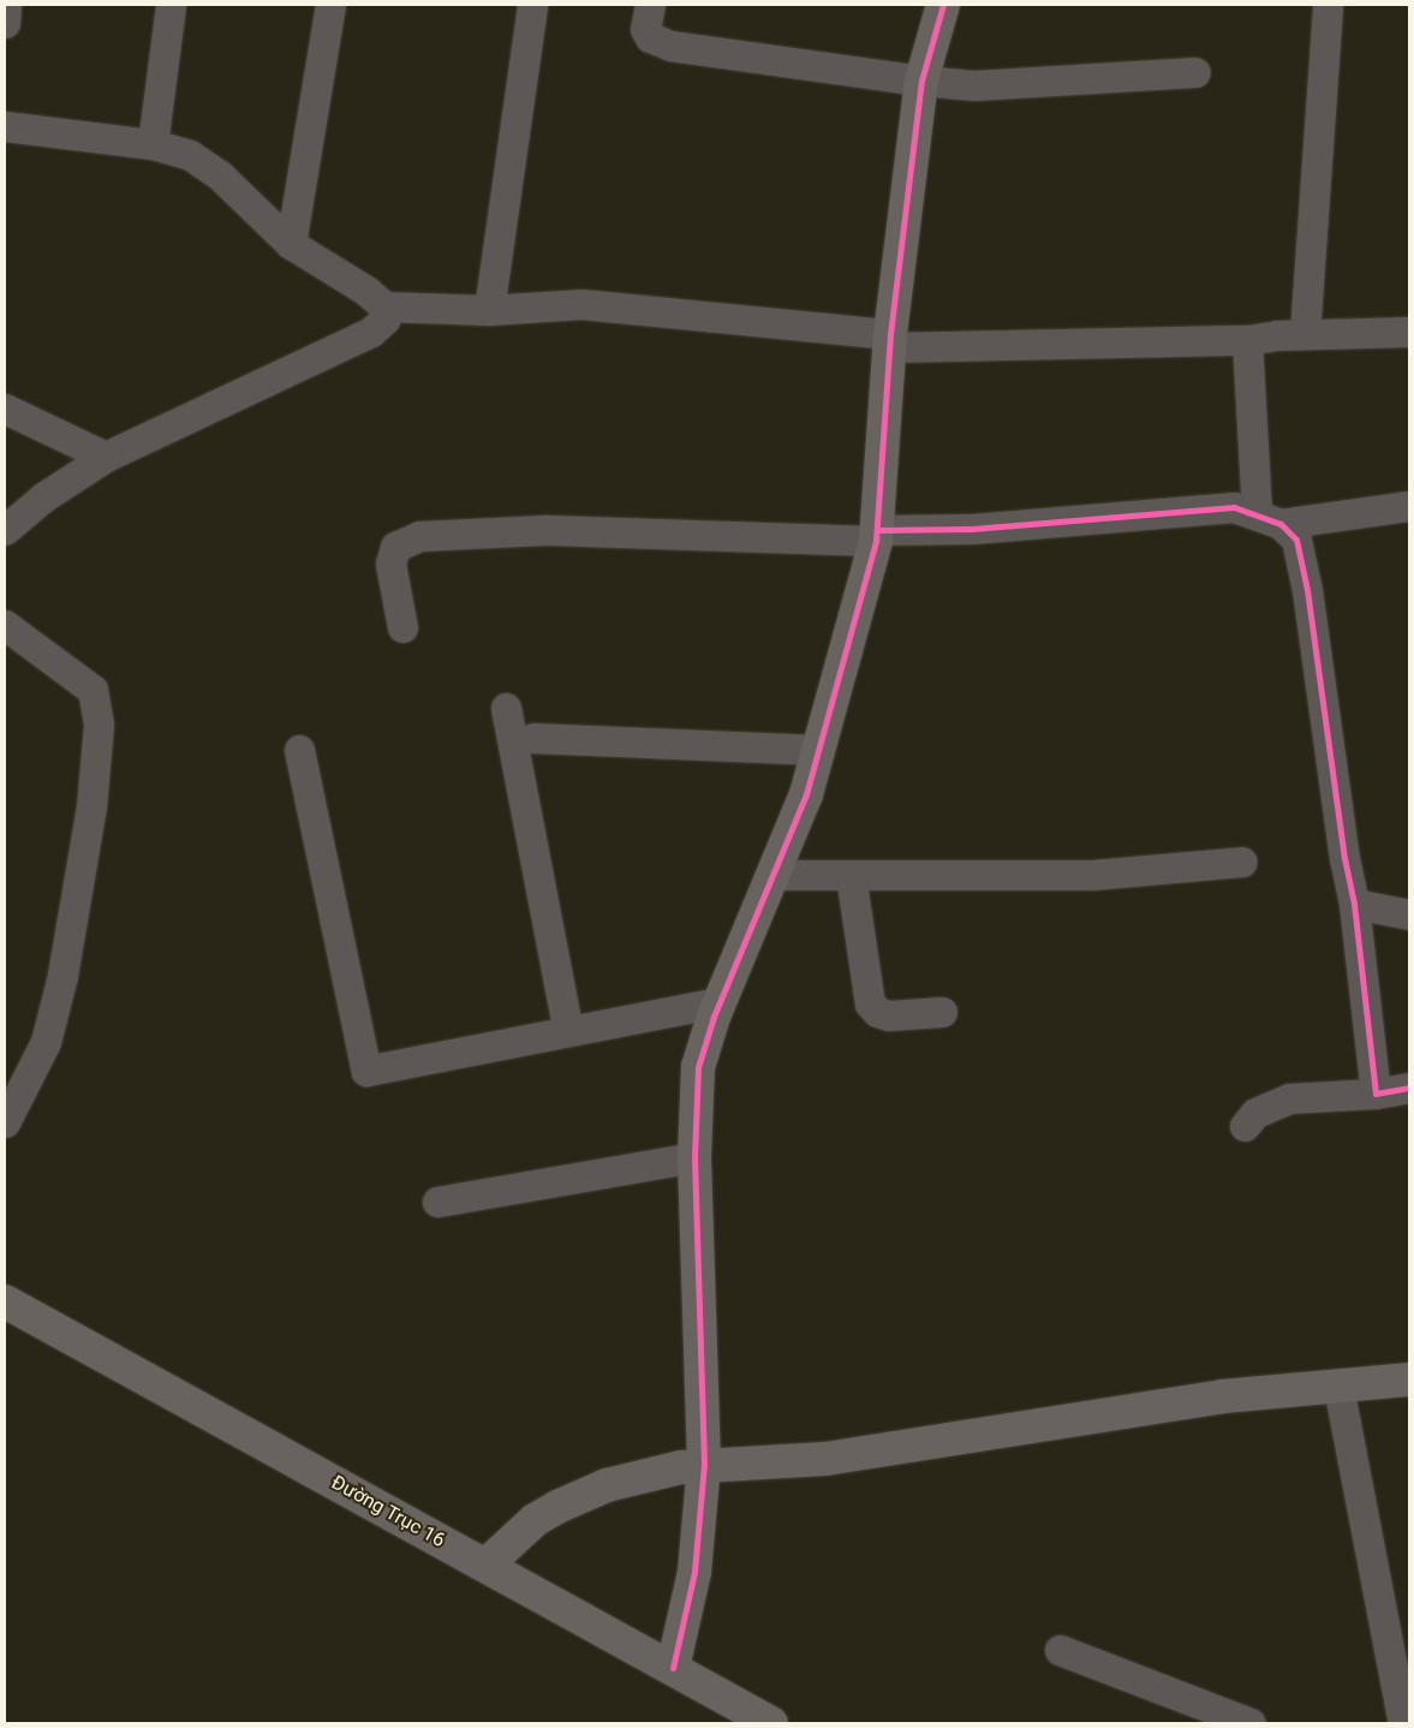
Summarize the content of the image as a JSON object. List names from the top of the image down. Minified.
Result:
{"streets":{"street":["Đường Trục 16"]}}
